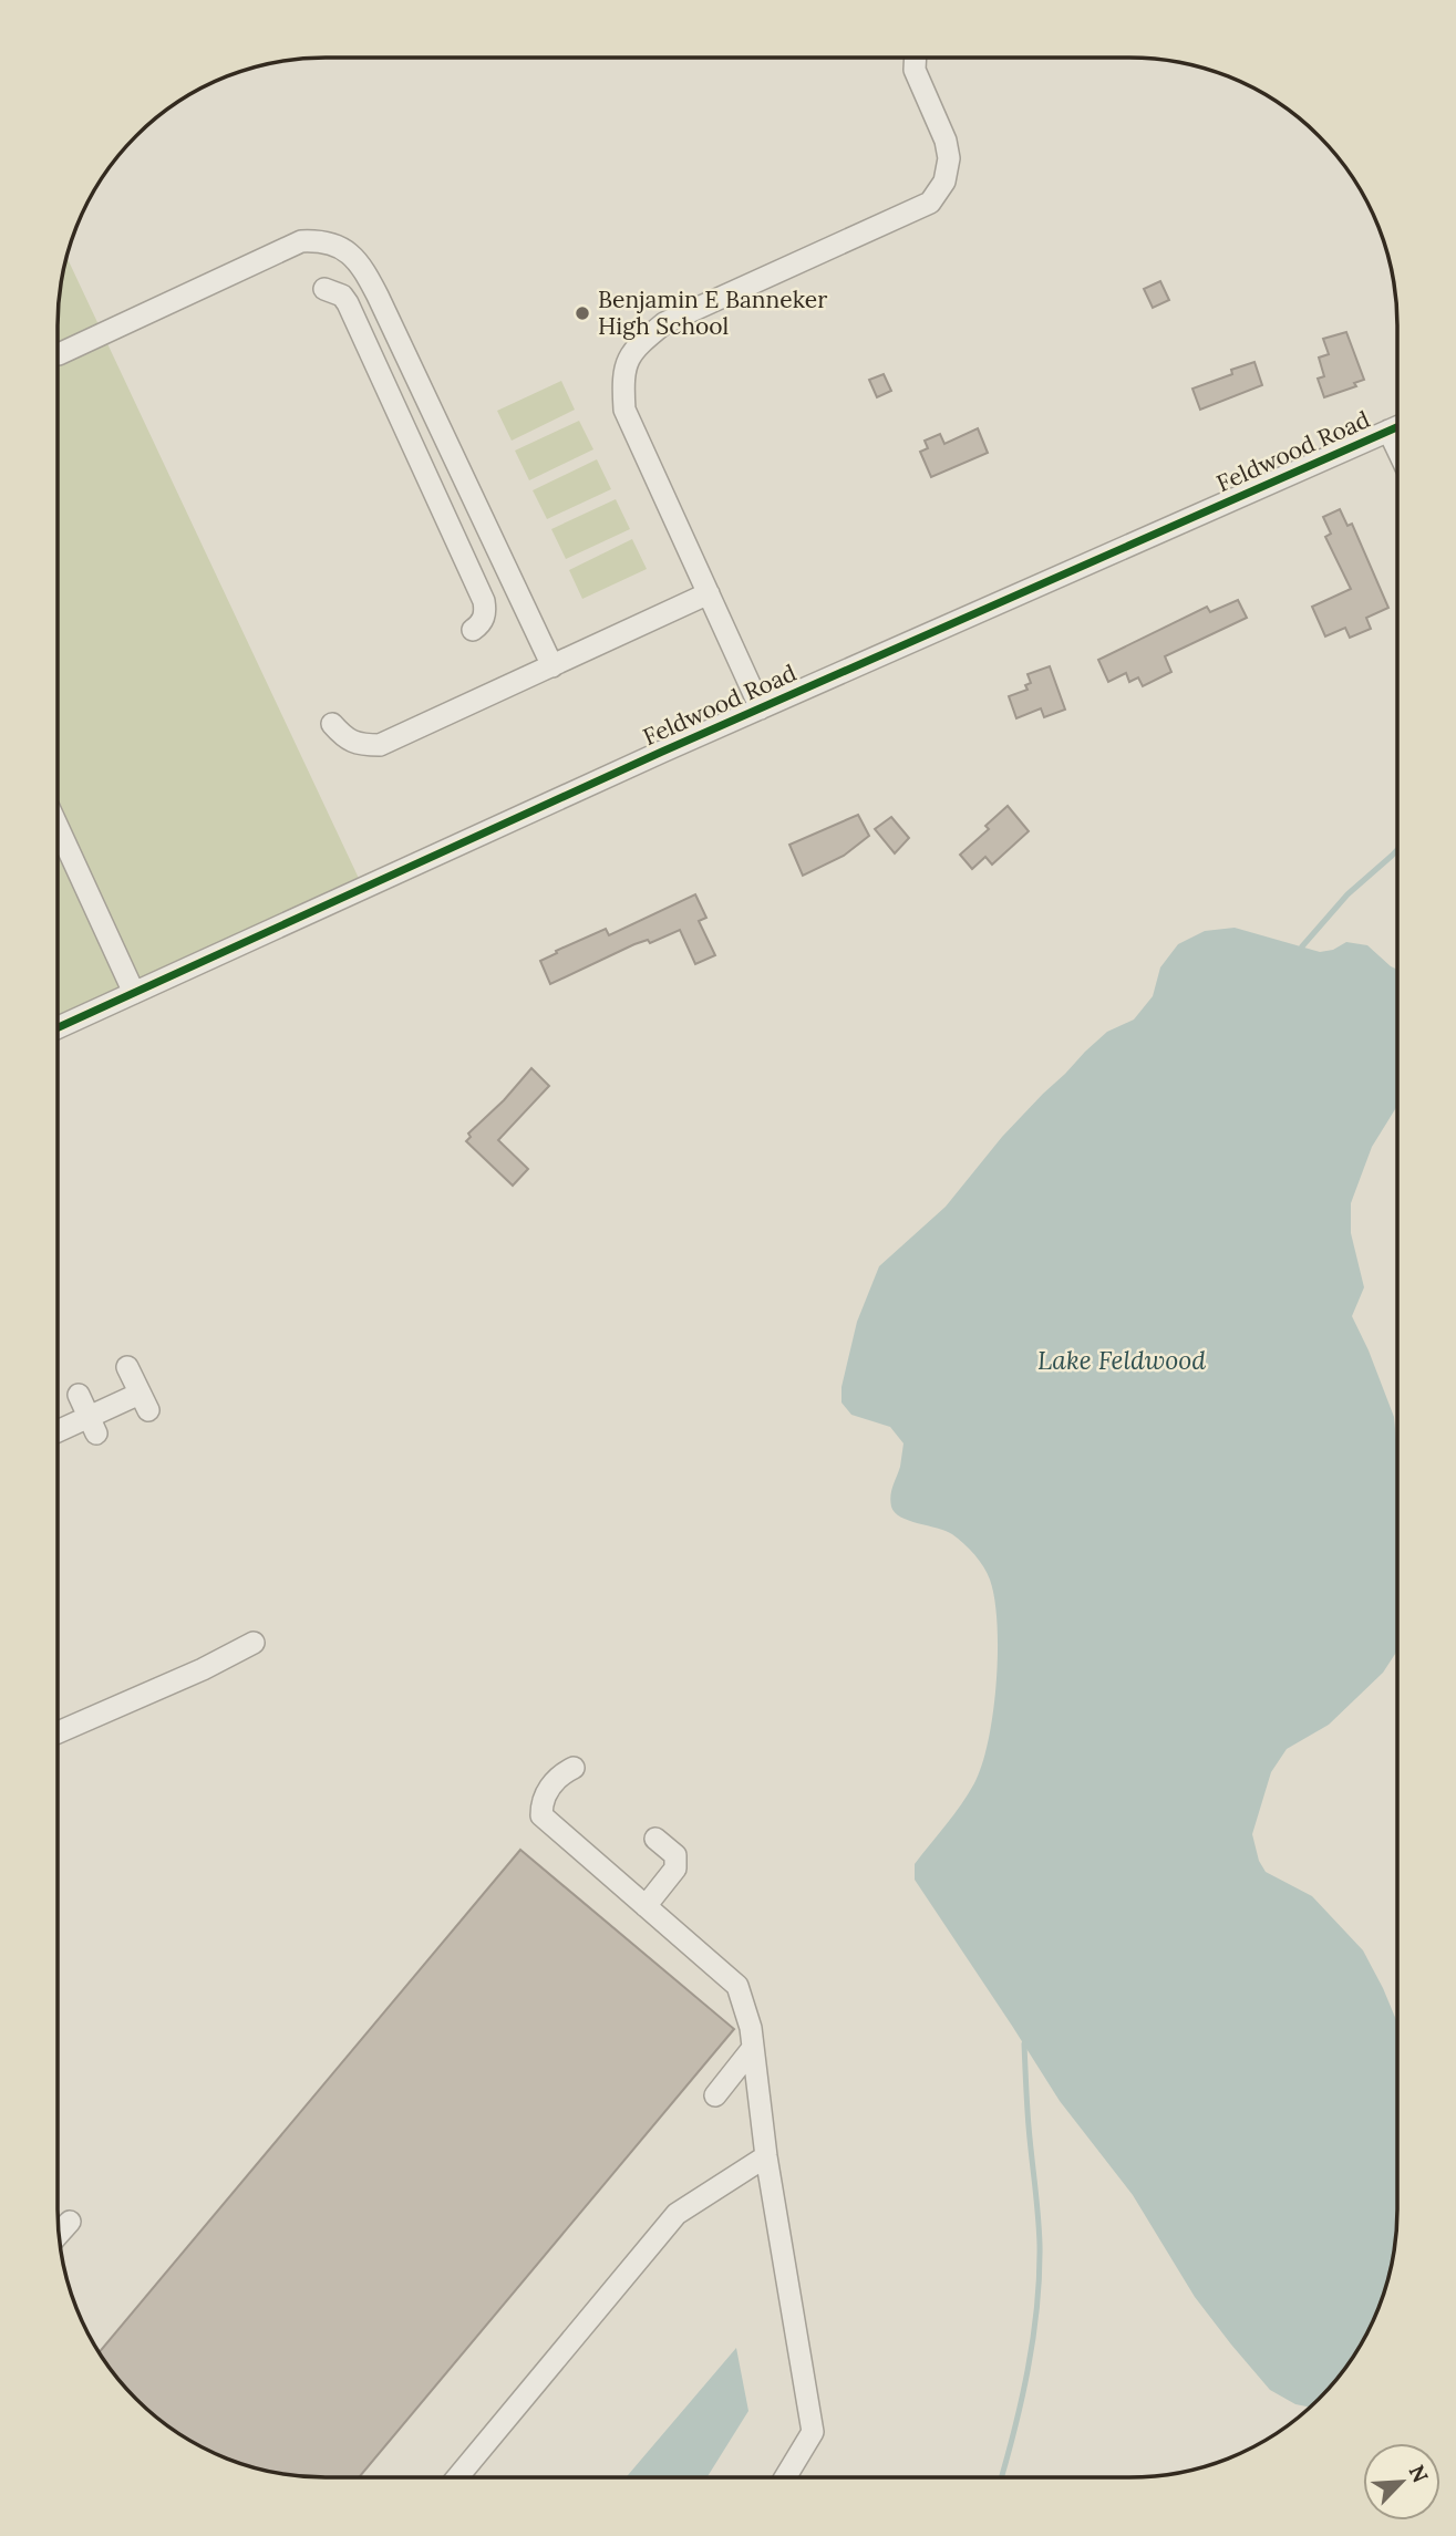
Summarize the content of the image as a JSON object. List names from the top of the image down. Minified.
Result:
{"streets":{"street":["Feldwood Road"]},"water":["Lake Feldwood"],"places":["Benjamin E Banneker High School"],"north":"top right"}
